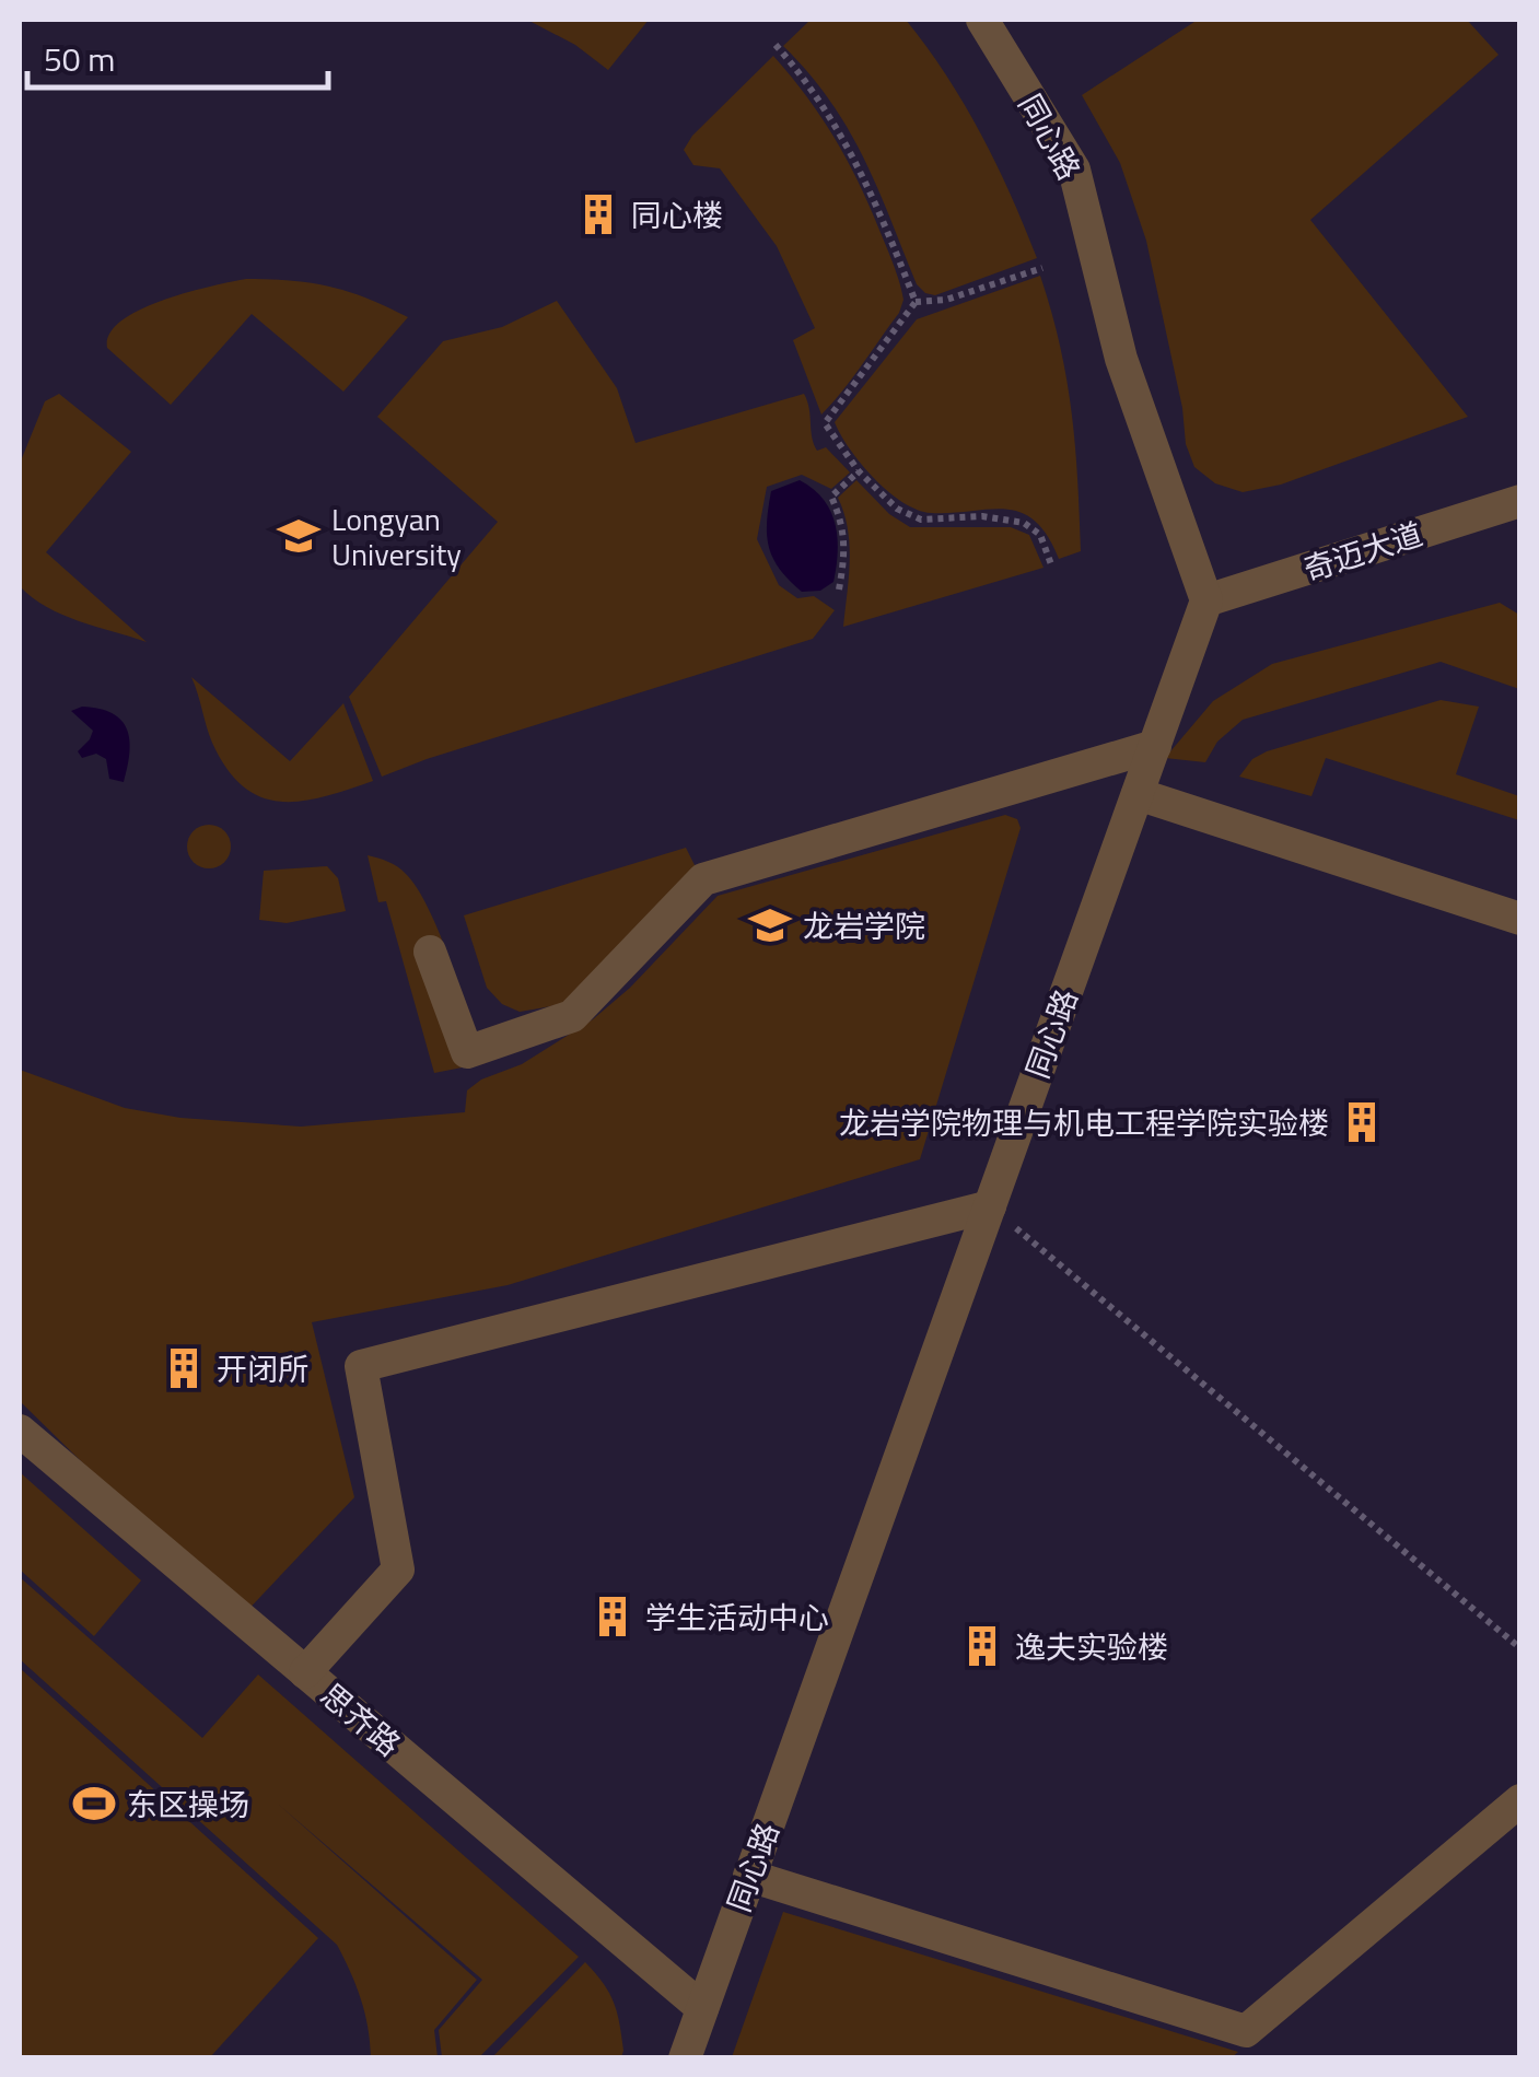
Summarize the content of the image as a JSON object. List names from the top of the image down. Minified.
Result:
{"streets":{"street":["同心路","奇迈大道","思齐路"]},"crossings":[["同心路","奇迈大道"],["同心路","思齐路"]],"places":{"building":["同心楼","龙岩学院物理与机电工程学院实验楼","开闭所","学生活动中心","逸夫实验楼"],"school or university":["Longyan University","龙岩学院"],"sports":["东区操场"]},"scale_bar":"50 m"}
